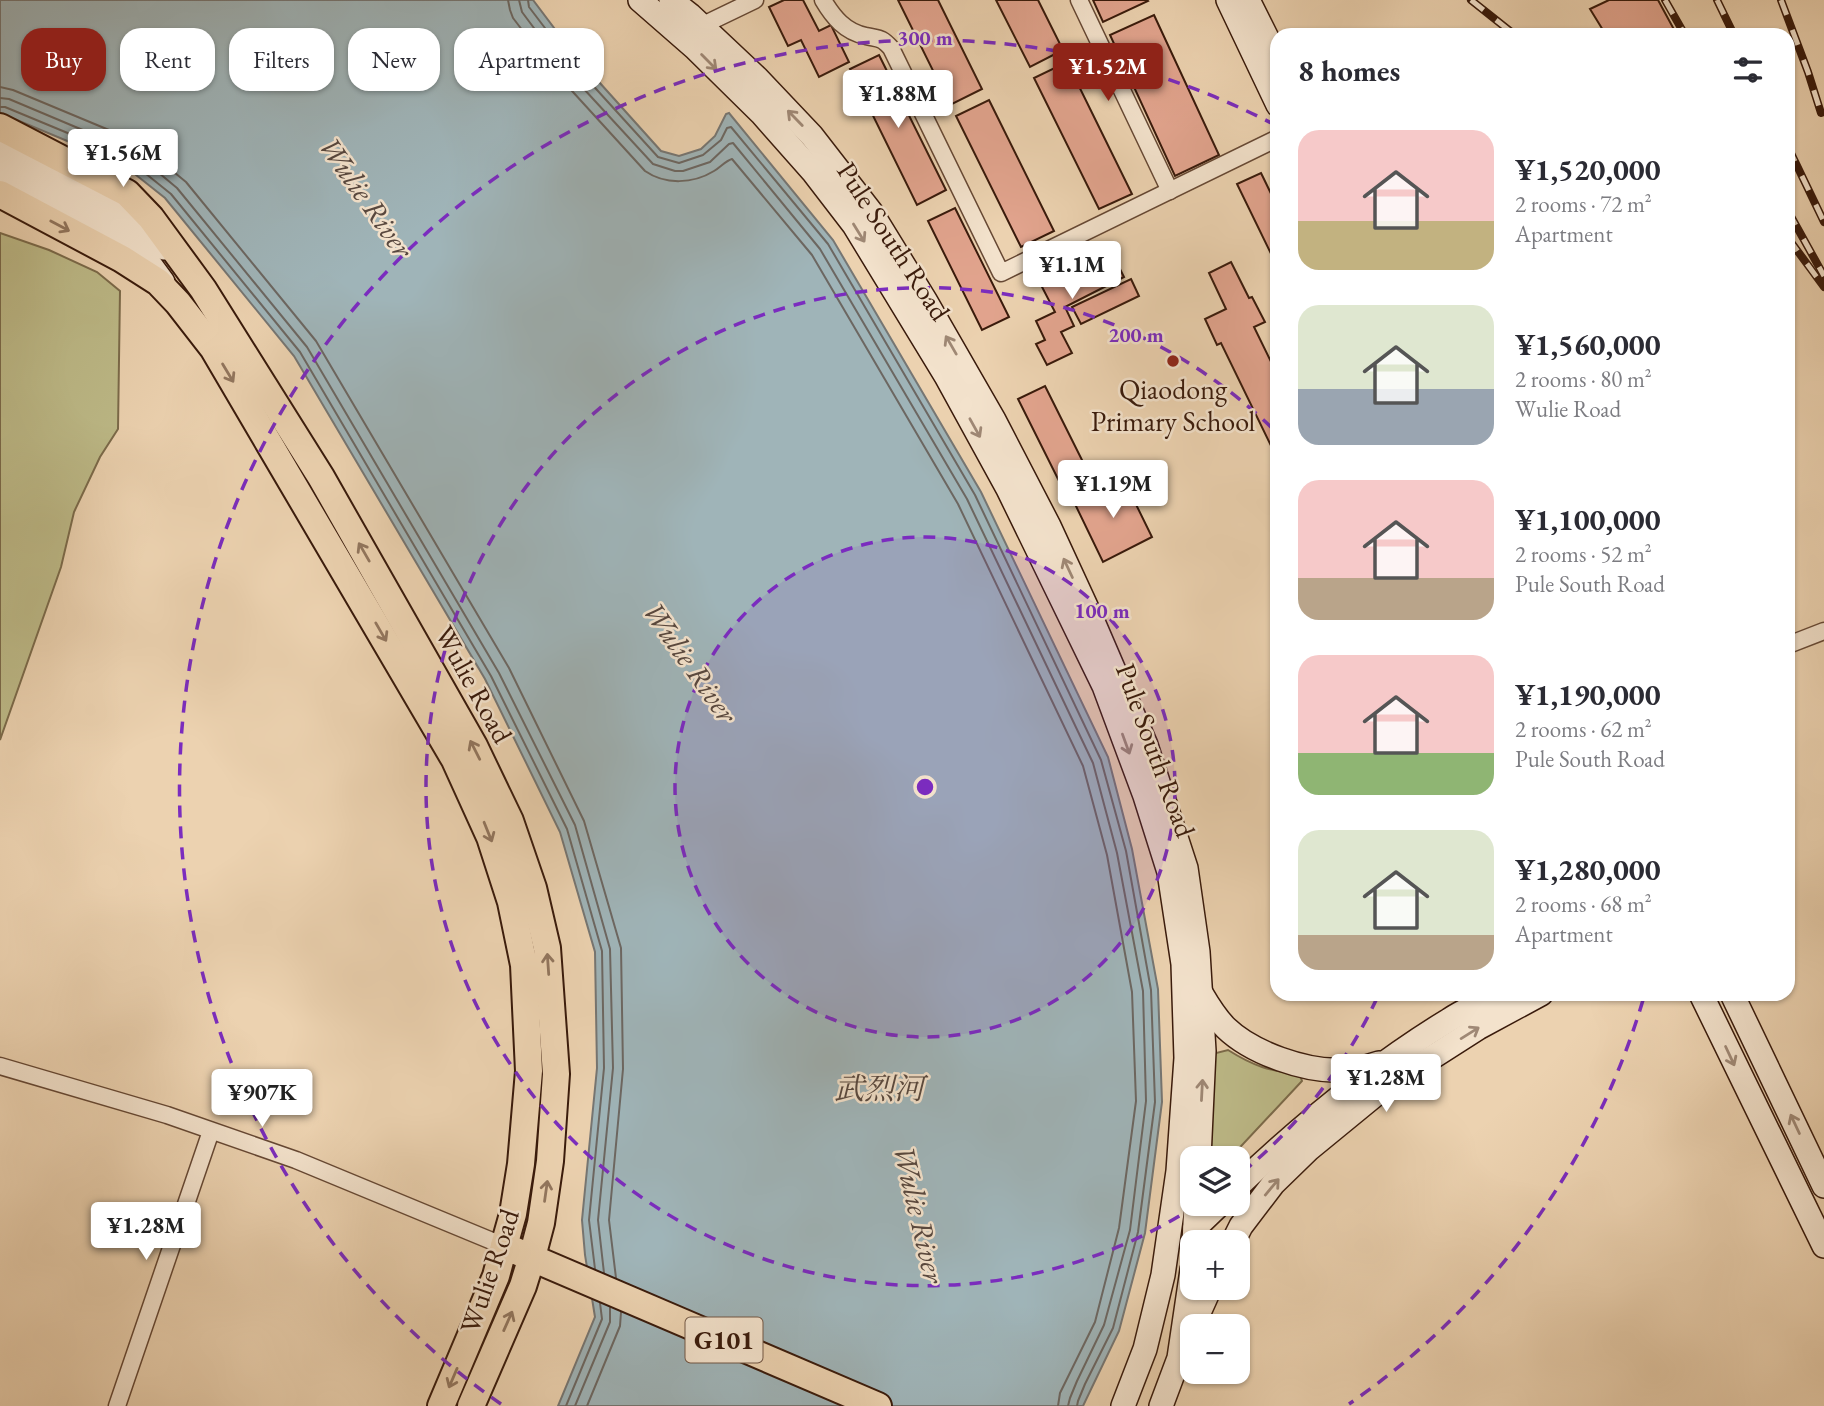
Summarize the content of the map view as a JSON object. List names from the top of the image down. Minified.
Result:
{"streets":{"main road":["Pule South Road","Wulie Road","G101"]},"crossings":[["Wulie Road","G101"]],"water":["Wulie River","武烈河"],"places":["Qiaodong Primary School"],"page":{"chip":["Buy","Rent","Filters","New","Apartment"],"heading":"8 homes","price":["¥1.52M","¥1.88M","¥1.56M","¥1.1M","¥1.19M","¥1.28M","¥907K","¥1.28M"],"list":[{"name":"¥1,520,000","note":"2 rooms · 72 m² · Apartment"},{"name":"¥1,560,000","note":"2 rooms · 80 m² · Wulie Road"},{"name":"¥1,100,000","note":"2 rooms · 52 m² · Pule South Road"},{"name":"¥1,190,000","note":"2 rooms · 62 m² · Pule South Road"},{"name":"¥1,280,000","note":"2 rooms · 68 m² · Apartment"}],"map_buttons":["+","−"]},"rings":["300 m","200 m","100 m"]}
